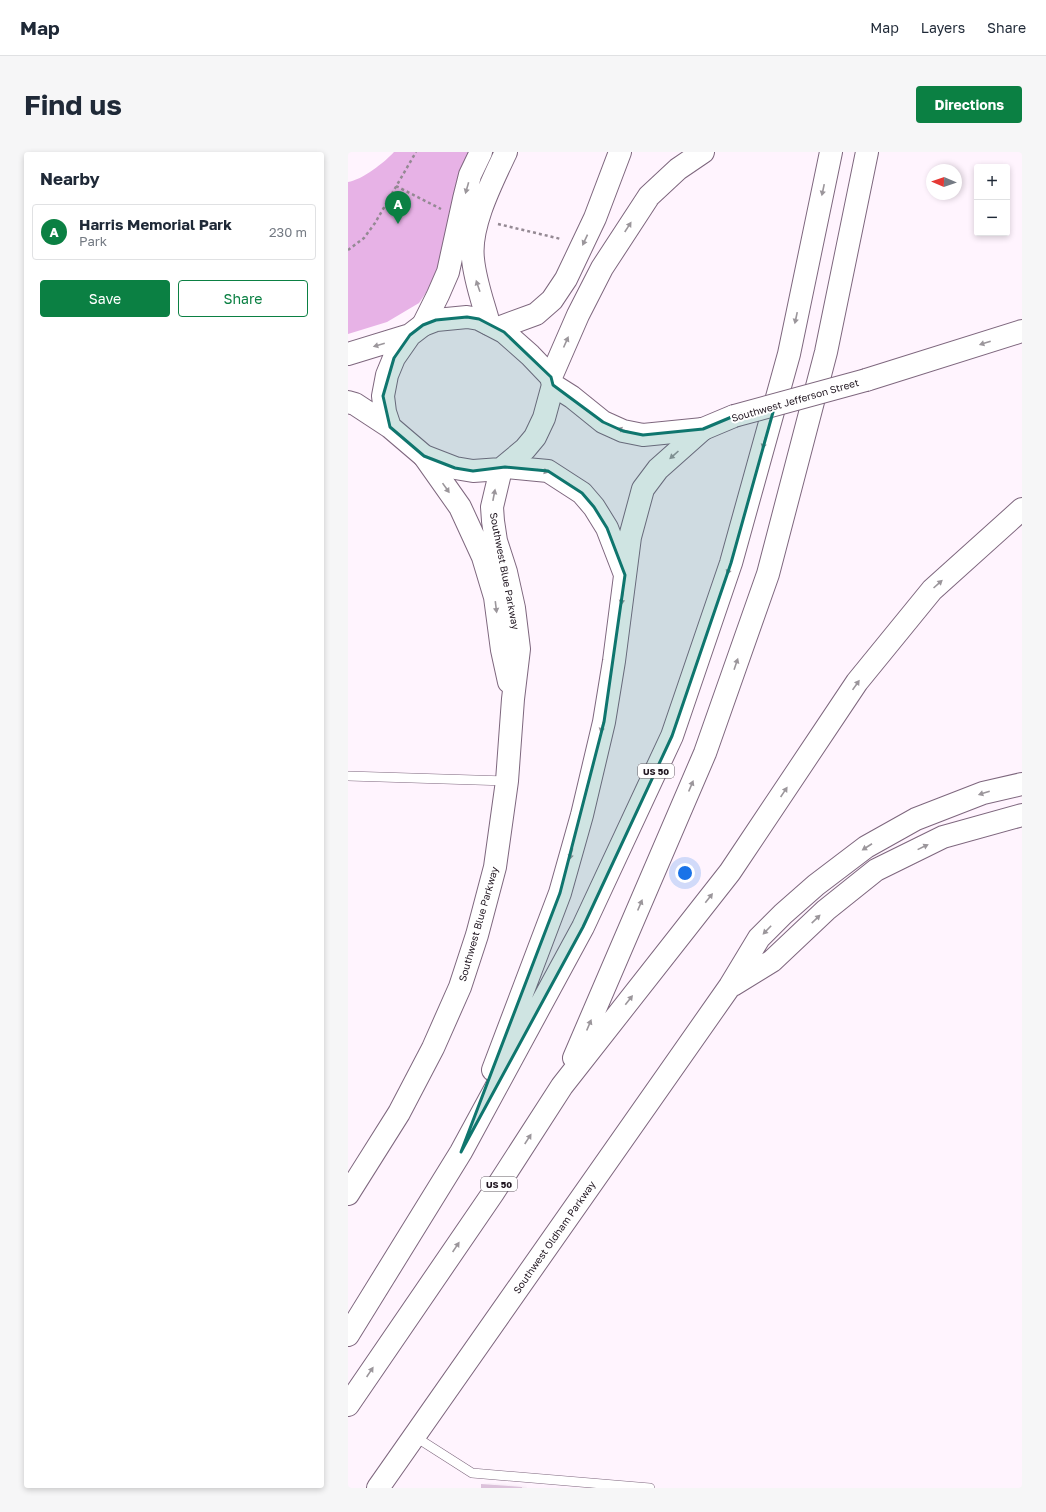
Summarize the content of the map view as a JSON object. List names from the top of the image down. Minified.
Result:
{"streets":{"main road":["Southwest Jefferson Street","Southwest Blue Parkway","US 50","Southwest Oldham Parkway"]},"one_way":["Southwest Jefferson Street"],"north":"left","page":{"header":"Map","nav":["Map","Layers","Share"],"buttons":["Directions",["Save","Share"]],"title":"Find us","heading":"Nearby","map_buttons":["+","−"],"pins":"A","list":[{"mark":"A","name":"Harris Memorial Park","note":"Park","value":"230 m"}]}}
